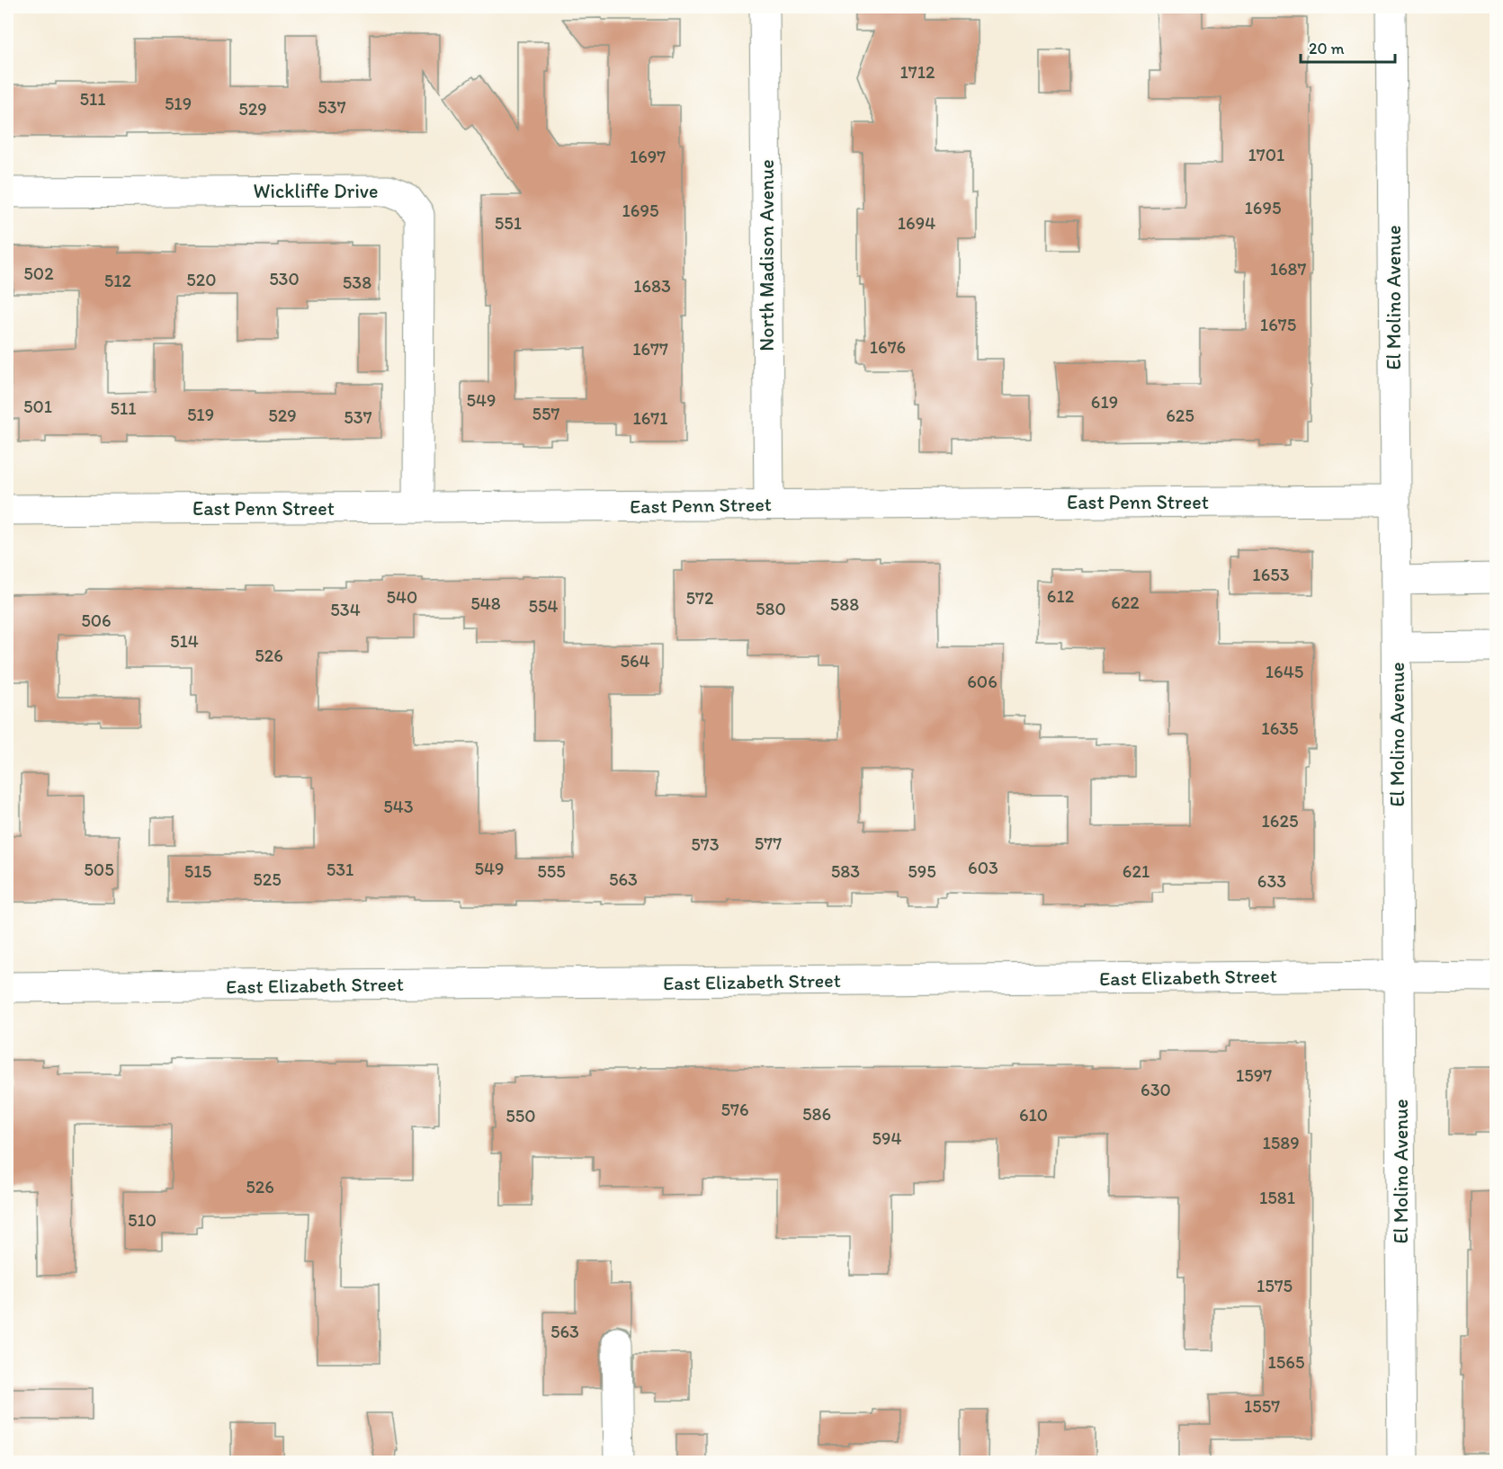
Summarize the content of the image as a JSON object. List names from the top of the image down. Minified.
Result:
{"streets":{"street":["Wickliffe Drive","North Madison Avenue","El Molino Avenue","East Penn Street","East Elizabeth Street"]},"crossings":[["Wickliffe Drive","East Penn Street"],["North Madison Avenue","East Penn Street"],["El Molino Avenue","East Penn Street"],["El Molino Avenue","East Elizabeth Street"]],"house_numbers":["1712","511","519","537","529","1701","1697","1695","1695","551","1694","1687","502","530","520","512","538","1683","1675","1676","1677","549","619","501","511","557","519","529","625","537","1671","1653","612","540","572","622","548","588","554","580","534","506","514","526","564","1645","606","1635","543","1625","577","573","603","549","505","531","515","555","583","595","621","525","563","633","1597","630","576","586","610","550","594","1589","526","1581","510","1575","563","1565","1557"],"scale_bar":"20 m"}
